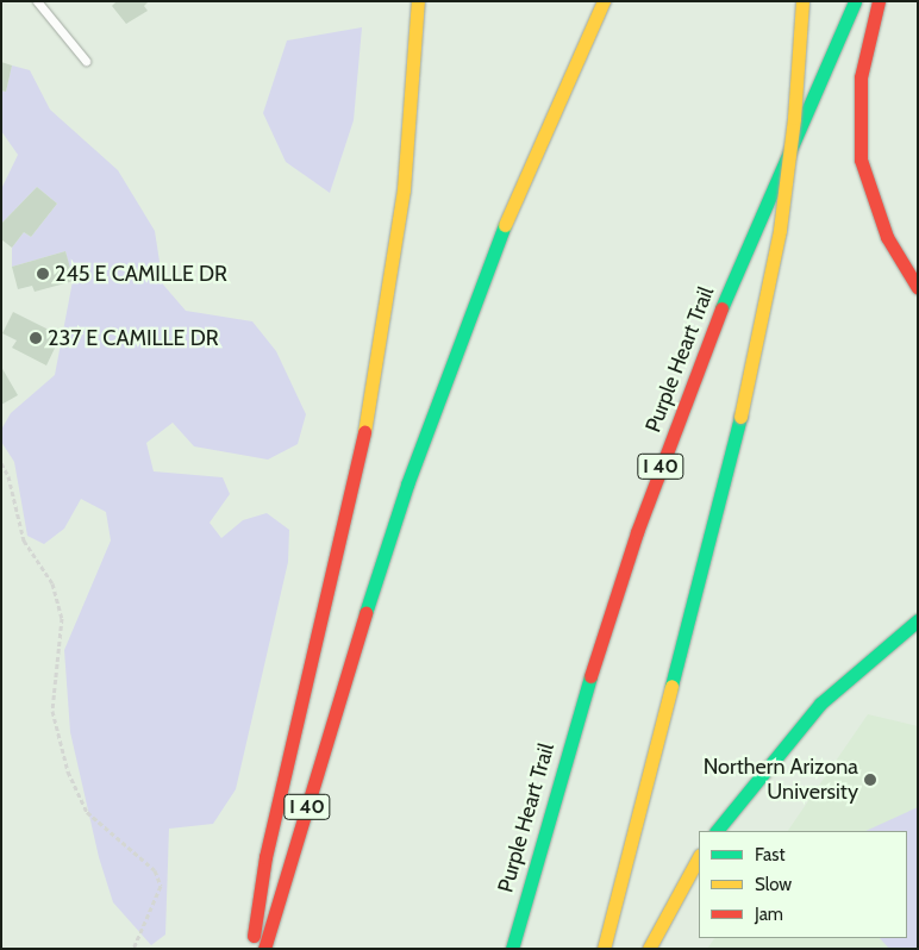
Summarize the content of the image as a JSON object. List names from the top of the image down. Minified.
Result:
{"streets":{"highway":["Purple Heart Trail","I 40"]},"places":["245 E CAMILLE DR","237 E CAMILLE DR","Northern Arizona University"],"legend":["Fast","Slow","Jam"]}
